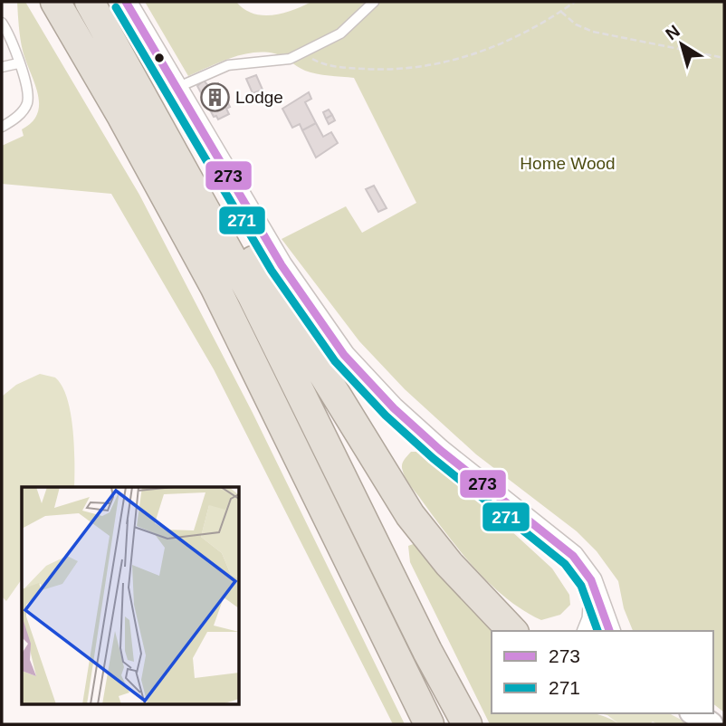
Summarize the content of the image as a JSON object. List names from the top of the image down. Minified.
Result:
{"parks":["Home Wood"],"places":{"building":["Lodge"]},"lines":["transit line 273","transit line 271"],"legend":["273","271"],"north":"top left"}
